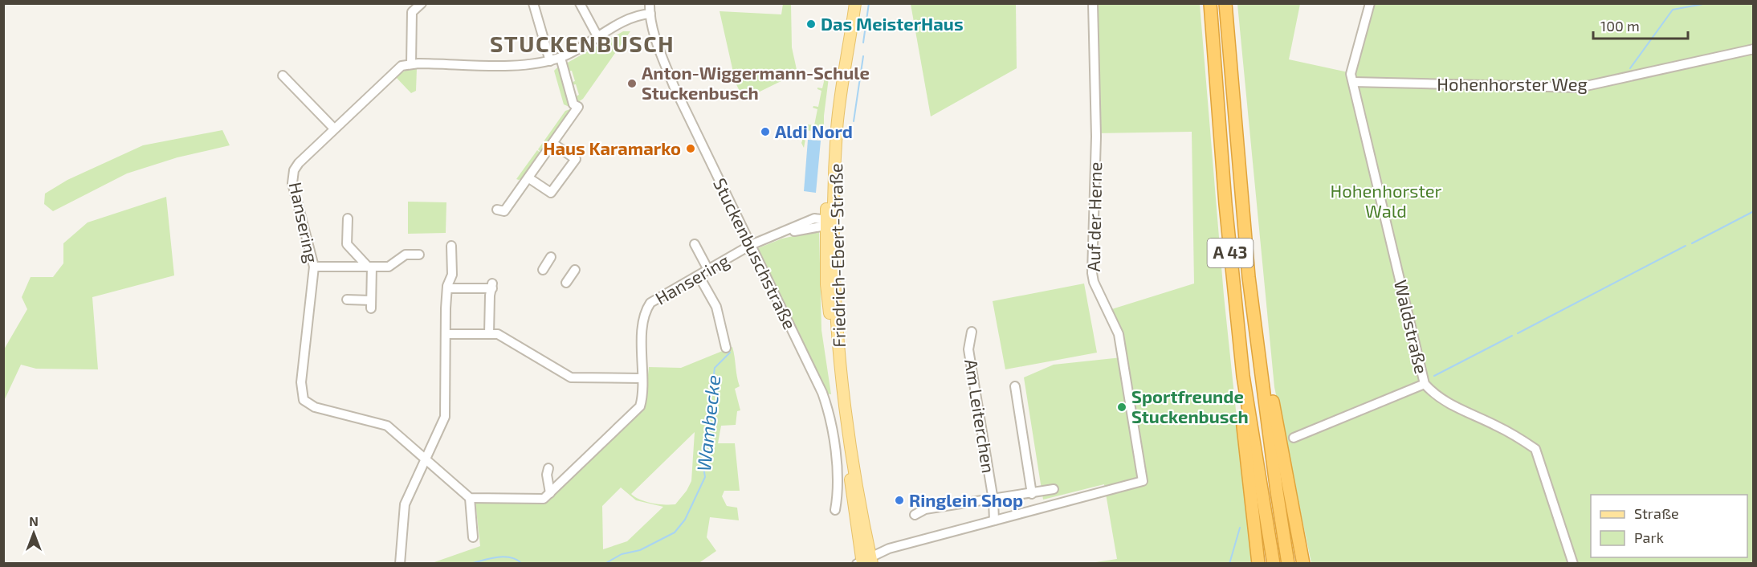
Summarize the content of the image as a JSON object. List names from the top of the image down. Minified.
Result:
{"streets":{"highway":["A 43"],"main road":["Friedrich-Ebert-Straße"],"street":["Hohenhorster Weg","Auf der Herne","Hansering","Stuckenbuschstraße","Waldstraße","Am Leiterchen"]},"crossings":[["Hohenhorster Weg","Waldstraße"],["Auf der Herne","Am Leiterchen"],["Hansering","Stuckenbuschstraße"],["Hansering","Friedrich-Ebert-Straße"]],"districts":["STUCKENBUSCH"],"water":["Wambecke"],"parks":["Hohenhorster Wald"],"places":["Das MeisterHaus","Anton-Wiggermann-Schule Stuckenbusch","Aldi Nord","Haus Karamarko","Sportfreunde Stuckenbusch","Ringlein Shop"],"legend":["Straße","Park"],"scale_bar":"100 m","north":"top"}
